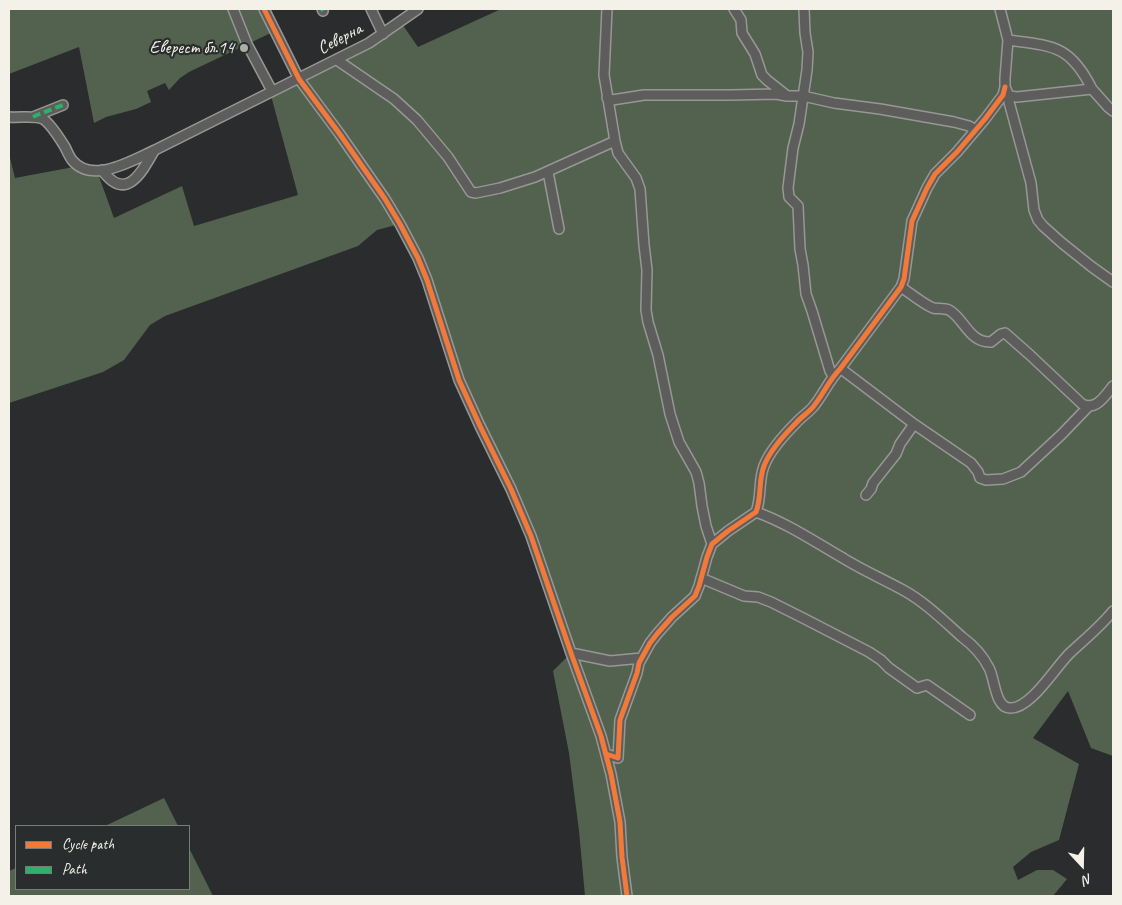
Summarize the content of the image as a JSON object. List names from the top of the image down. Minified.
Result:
{"streets":{"street":["Северна"]},"places":["Еверест бл.14"],"legend":["Cycle path","Path"],"north":"bottom"}
